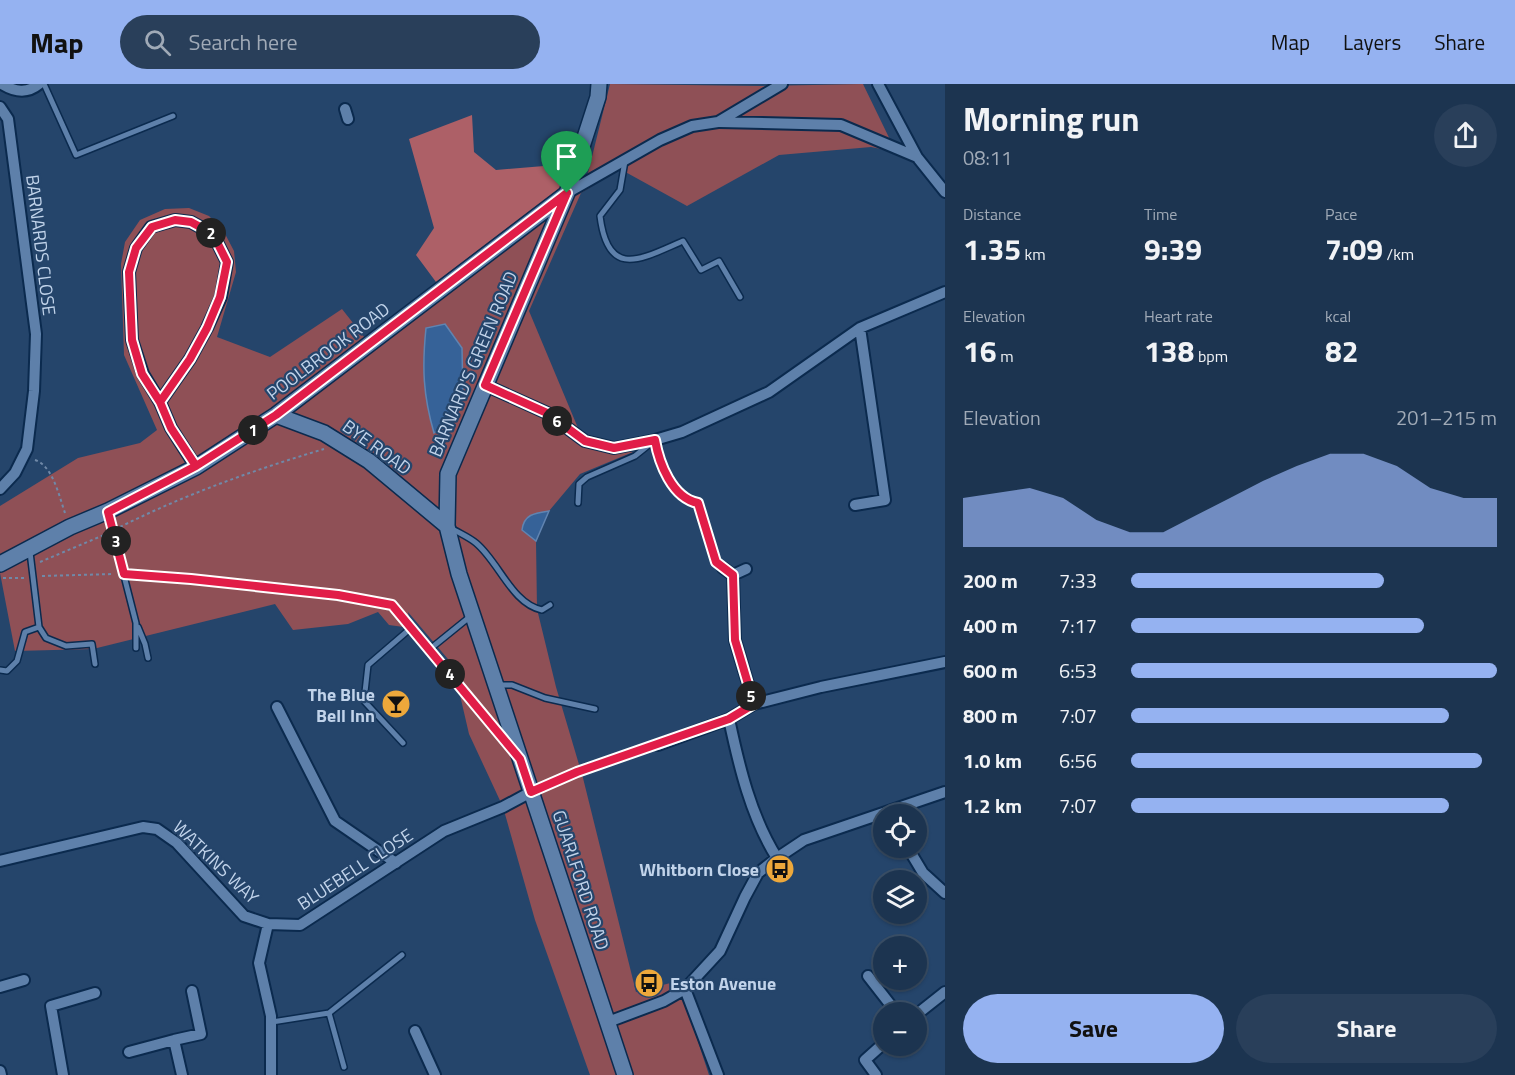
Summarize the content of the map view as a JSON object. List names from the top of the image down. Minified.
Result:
{"streets":{"main road":["POOLBROOK ROAD","BARNARD'S GREEN ROAD","BYE ROAD","GUARLFORD ROAD"],"street":["BARNARDS CLOSE","WATKINS WAY","BLUEBELL CLOSE"]},"crossings":[["POOLBROOK ROAD","BARNARD'S GREEN ROAD"],["POOLBROOK ROAD","BYE ROAD"],["BARNARD'S GREEN ROAD","BYE ROAD"],["BARNARD'S GREEN ROAD","GUARLFORD ROAD"],["BYE ROAD","GUARLFORD ROAD"],["WATKINS WAY","BLUEBELL CLOSE"],["BLUEBELL CLOSE","GUARLFORD ROAD"]],"places":{"bar":["The Blue Bell Inn"],"bus stop":["Whitborn Close","Eston Avenue"]},"page":{"header":"Map","search":"Search here","nav":["Map","Layers","Share"],"heading":["Morning run","08:11"],"stats":[["Distance","1.35 km"],["Time","9:39"],["Pace","7:09 /km"],["Elevation","16 m"],["Heart rate","138 bpm"],["kcal","82"]],"pins":["2","6","1","3","4","5"],"chart":["Elevation","201–215 m"],"list":[{"name":"200 m","note":"7:33"},{"name":"400 m","note":"7:17"},{"name":"600 m","note":"6:53"},{"name":"800 m","note":"7:07"},{"name":"1.0 km","note":"6:56"},{"name":"1.2 km","note":"7:07"}],"map_buttons":["+","−"],"buttons":["Save","Share"]}}
